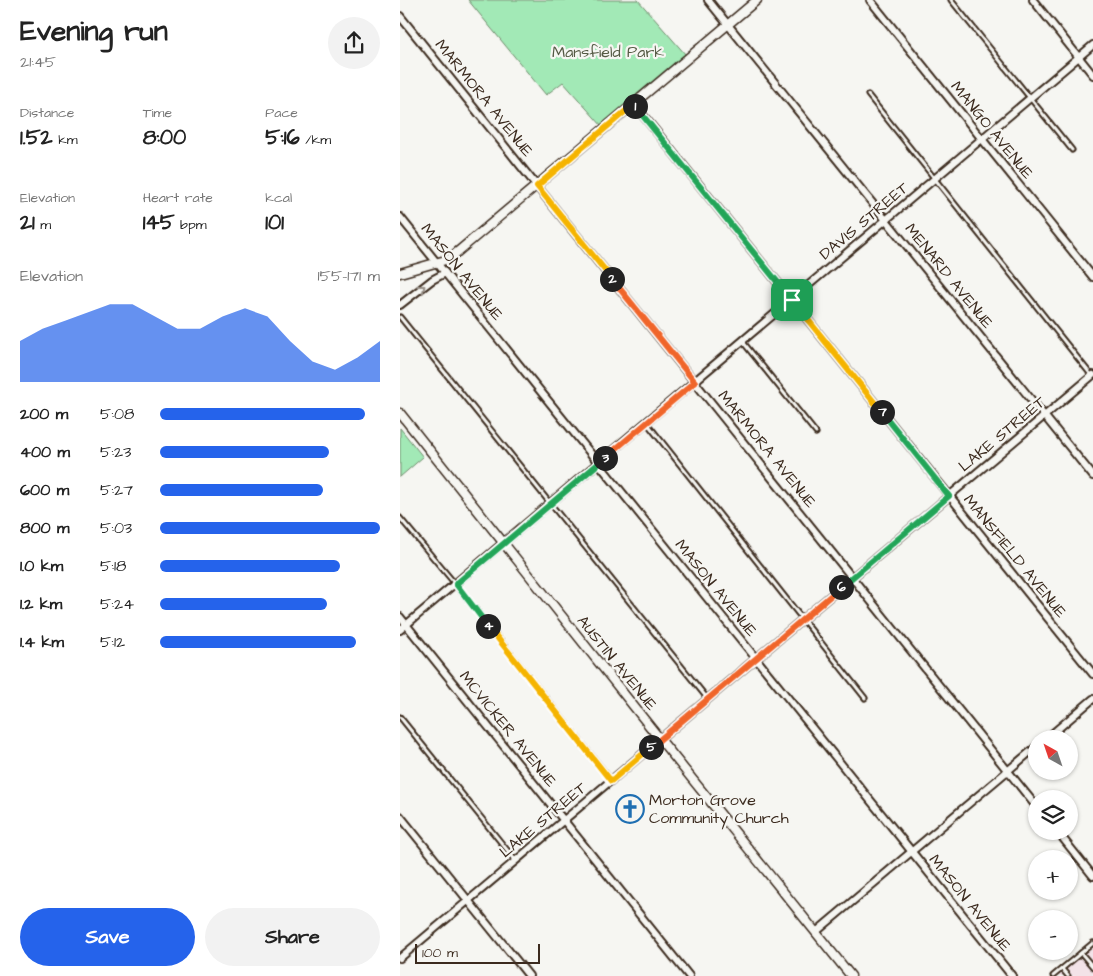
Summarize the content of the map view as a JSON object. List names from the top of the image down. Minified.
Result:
{"streets":{"street":["MARMORA AVENUE","MANGO AVENUE","DAVIS STREET","MASON AVENUE","MENARD AVENUE","LAKE STREET","MANSFIELD AVENUE","AUSTIN AVENUE","MCVICKER AVENUE"]},"crossings":[["MARMORA AVENUE","DAVIS STREET"],["MARMORA AVENUE","LAKE STREET"],["MANGO AVENUE","DAVIS STREET"],["DAVIS STREET","MASON AVENUE"],["DAVIS STREET","MENARD AVENUE"],["DAVIS STREET","MANSFIELD AVENUE"],["DAVIS STREET","AUSTIN AVENUE"],["DAVIS STREET","MCVICKER AVENUE"],["MASON AVENUE","LAKE STREET"],["MENARD AVENUE","LAKE STREET"],["LAKE STREET","MANSFIELD AVENUE"],["LAKE STREET","AUSTIN AVENUE"],["LAKE STREET","MCVICKER AVENUE"]],"parks":["Mansfield Park"],"places":{"church":["Morton Grove Community Church"]},"scale_bar":"100 m","north":"top left","page":{"heading":["Evening run","21:45"],"stats":[["Distance","1.52 km"],["Time","8:00"],["Pace","5:16 /km"],["Elevation","21 m"],["Heart rate","145 bpm"],["kcal","101"]],"pins":["1","2","7","3","6","4","5"],"chart":["Elevation","155–171 m"],"list":[{"name":"200 m","note":"5:08"},{"name":"400 m","note":"5:23"},{"name":"600 m","note":"5:27"},{"name":"800 m","note":"5:03"},{"name":"1.0 km","note":"5:18"},{"name":"1.2 km","note":"5:24"},{"name":"1.4 km","note":"5:12"}],"map_buttons":["+","−"],"buttons":["Save","Share"],"scale":"100 m"}}
